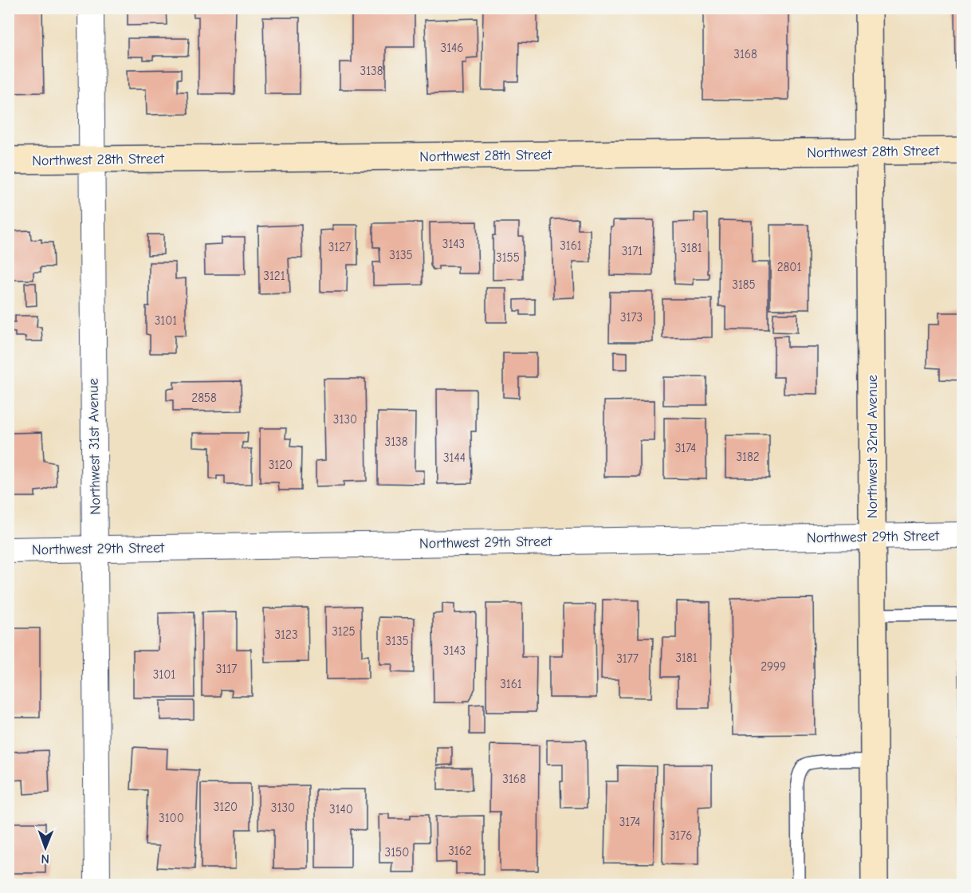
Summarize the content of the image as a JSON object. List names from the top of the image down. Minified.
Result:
{"streets":{"street":["Northwest 28th Street","Northwest 31st Avenue","Northwest 32nd Avenue","Northwest 29th Street"]},"crossings":[["Northwest 28th Street","Northwest 31st Avenue"],["Northwest 28th Street","Northwest 32nd Avenue"],["Northwest 31st Avenue","Northwest 29th Street"],["Northwest 32nd Avenue","Northwest 29th Street"]],"house_numbers":["3146","3168","3138","3143","3161","3127","3181","3171","3135","3155","2801","3121","3185","3173","3101","2858","3130","3138","3174","3182","3144","3120","3125","3123","3135","3143","3181","3177","2999","3117","3101","3161","3168","3120","3130","3140","3100","3174","3176","3162","3150"],"north":"bottom"}
